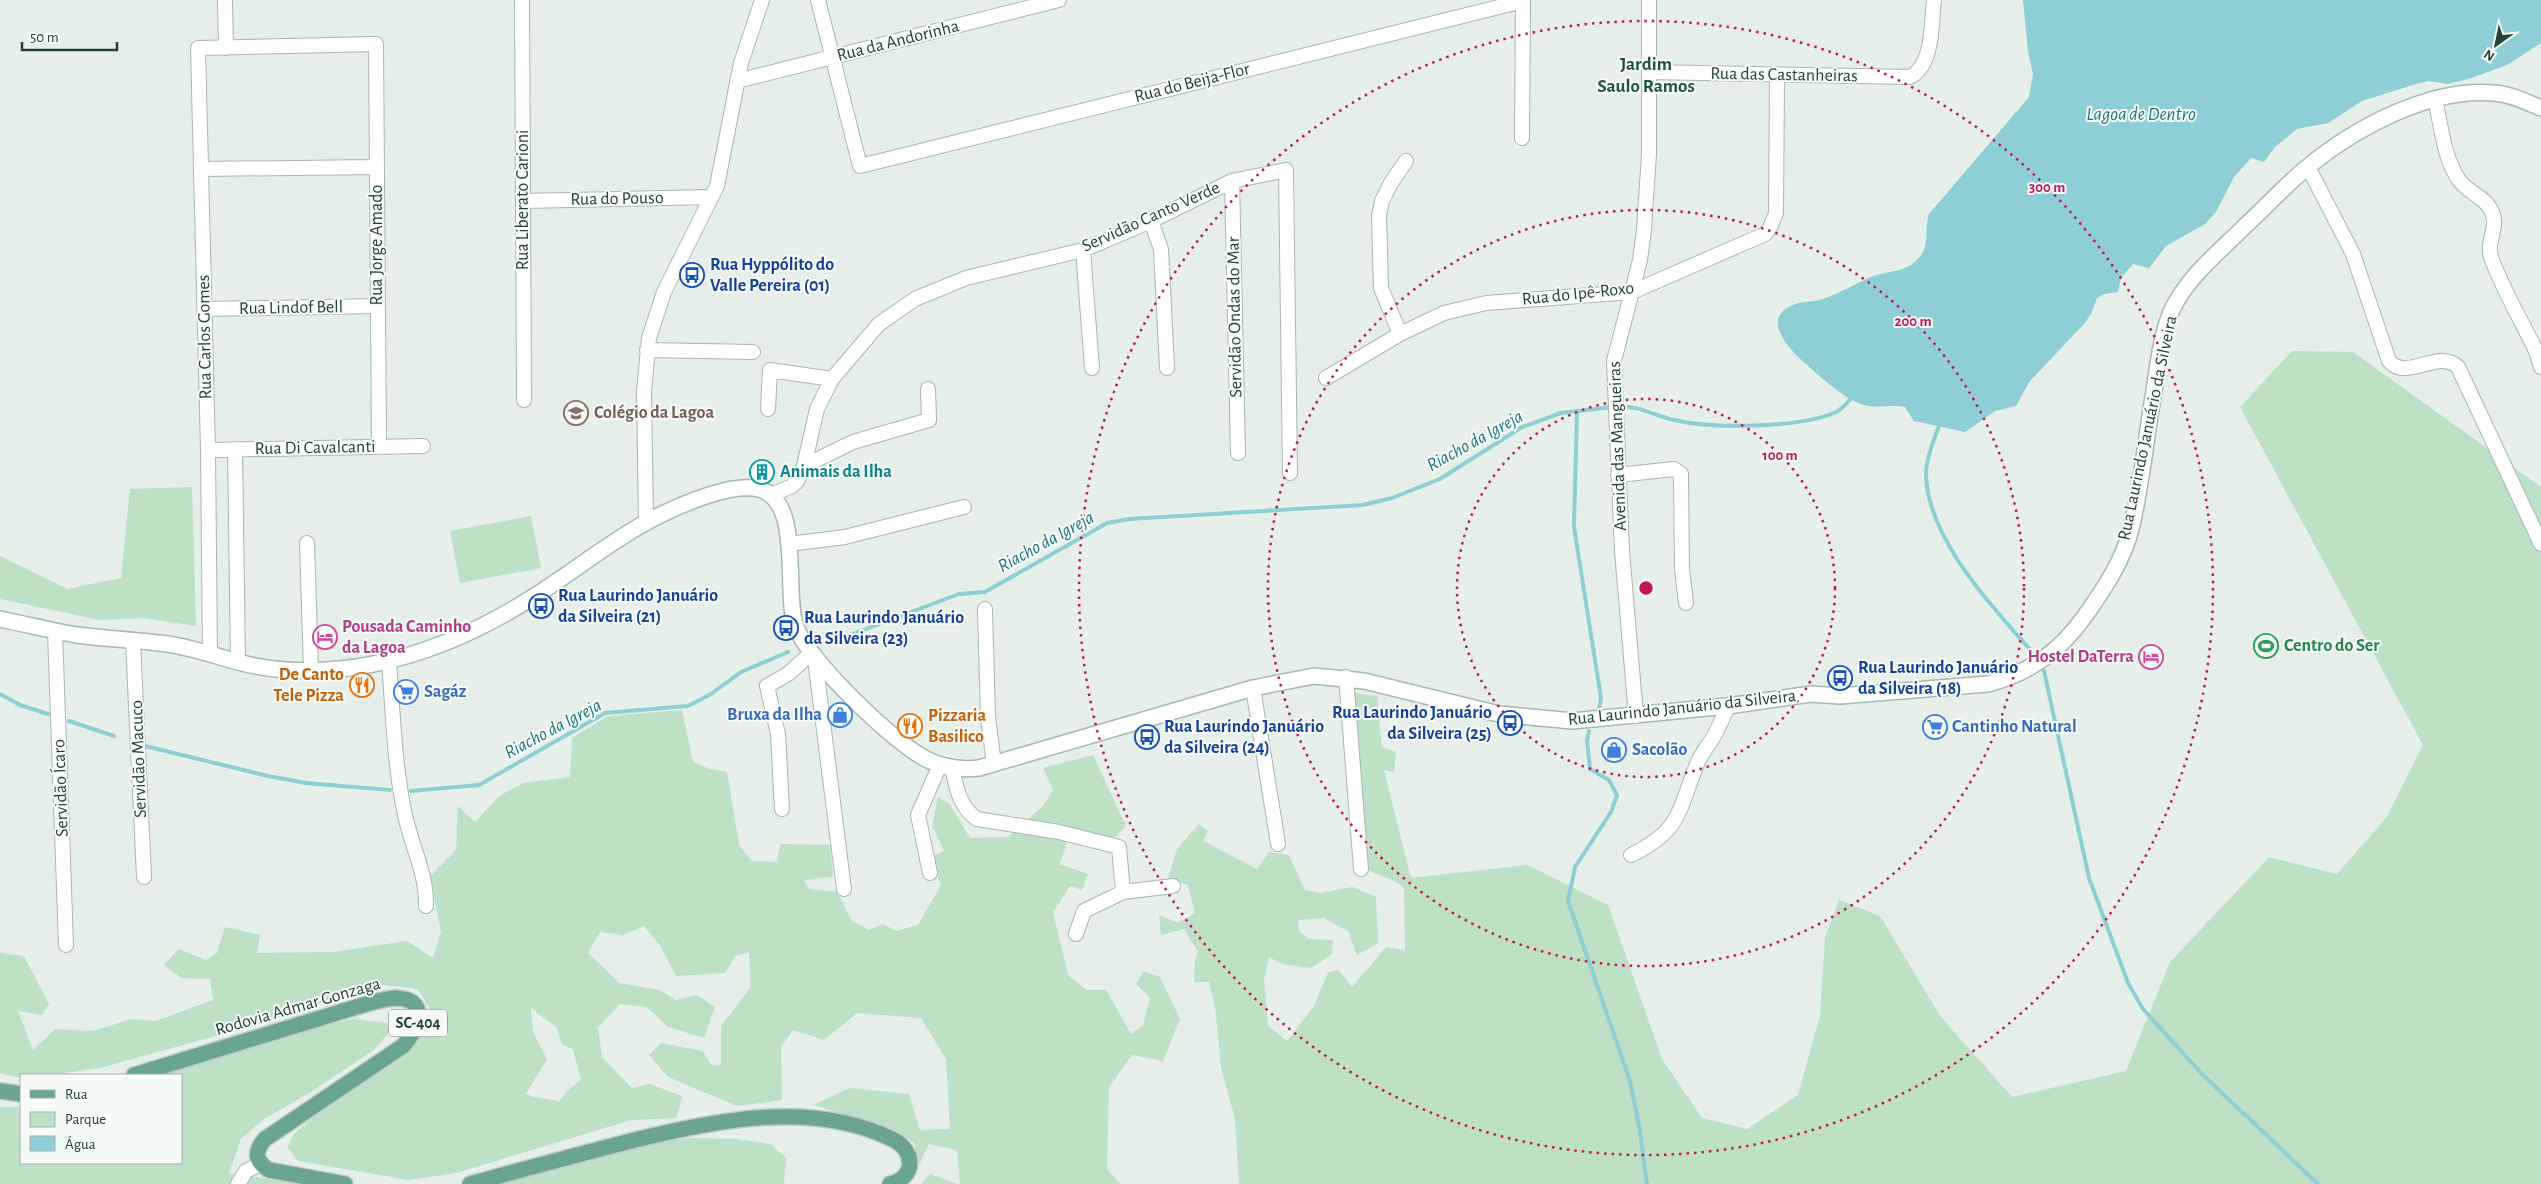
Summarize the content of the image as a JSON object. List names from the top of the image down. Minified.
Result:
{"streets":{"main road":["Rua Laurindo Januário da Silveira","Rodovia Admar Gonzaga","SC-404"],"street":["Rua da Andorinha","Rua das Castanheiras","Rua do Beija-Flor","Rua do Pouso","Rua Liberato Carioni","Servidão Canto Verde","Rua Jorge Amado","Rua do Ipê-Roxo","Rua Lindof Bell","Servidão Ondas do Mar","Rua Carlos Gomes","Avenida das Mangueiras","Rua Di Cavalcanti","Servidão Macuco","Servidão Ícaro"]},"crossings":[["Rua da Andorinha","Rua do Beija-Flor"],["Rua das Castanheiras","Rua do Ipê-Roxo"],["Rua das Castanheiras","Avenida das Mangueiras"],["Rua do Pouso","Rua Liberato Carioni"],["Servidão Canto Verde","Servidão Ondas do Mar"],["Servidão Canto Verde","Rua Laurindo Januário da Silveira"],["Rua Jorge Amado","Rua Lindof Bell"],["Rua Jorge Amado","Rua Carlos Gomes"],["Rua Jorge Amado","Rua Di Cavalcanti"],["Rua do Ipê-Roxo","Avenida das Mangueiras"],["Rua Lindof Bell","Rua Carlos Gomes"],["Rua Carlos Gomes","Rua Di Cavalcanti"],["Rua Laurindo Januário da Silveira","Avenida das Mangueiras"]],"districts":["Jardim Saulo Ramos"],"water":["Lagoa de Dentro","Riacho da Igreja"],"places":{"bus stop":["Rua Hyppólito do Valle Pereira (01)","Rua Laurindo Januário da Silveira (21)","Rua Laurindo Januário da Silveira (23)","Rua Laurindo Januário da Silveira (18)","Rua Laurindo Januário da Silveira (25)","Rua Laurindo Januário da Silveira (24)"],"school or university":["Colégio da Lagoa"],"building":["Animais da Ilha"],"hotel":["Pousada Caminho da Lagoa","Hostel DaTerra"],"sports":["Centro do Ser"],"restaurant":["De Canto Tele Pizza","Pizzaria Basilico"],"supermarket":["Sagáz","Cantinho Natural"],"shop":["Bruxa da Ilha","Sacolão"]},"legend":["Rua","Parque","Água"],"scale_bar":"50 m","north":"bottom left","rings":["300 m","200 m","100 m"]}
